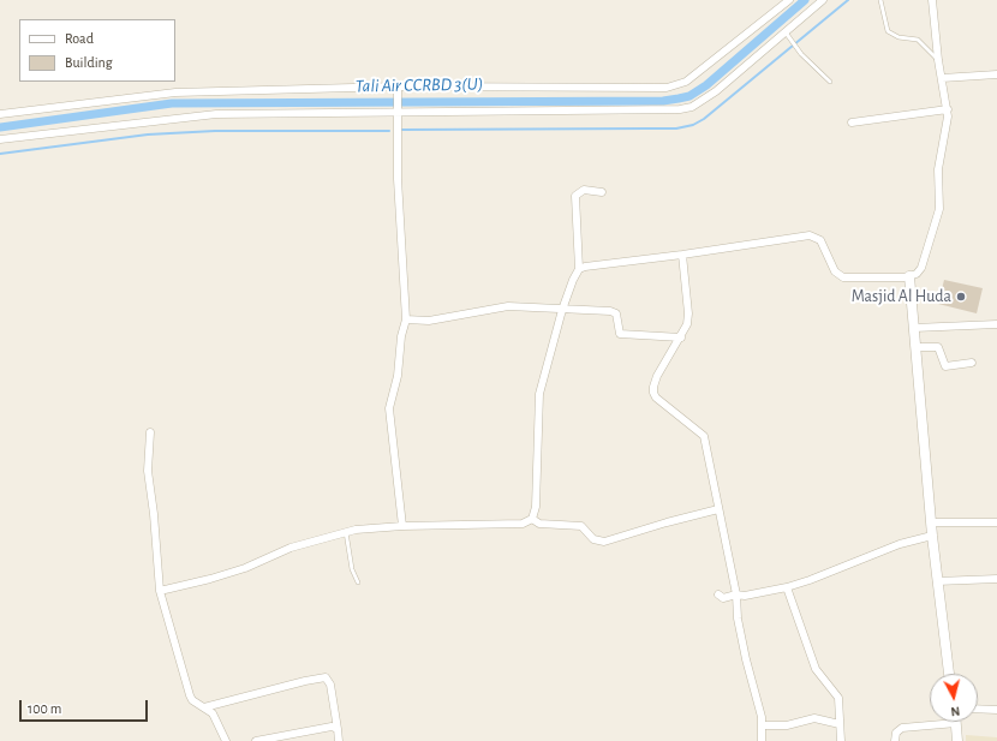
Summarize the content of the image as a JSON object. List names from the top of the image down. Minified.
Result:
{"water":["Tali Air CCRBD 3(U)"],"places":["Masjid Al Huda"],"legend":["Road","Building"],"scale_bar":"100 m","north":"bottom"}
